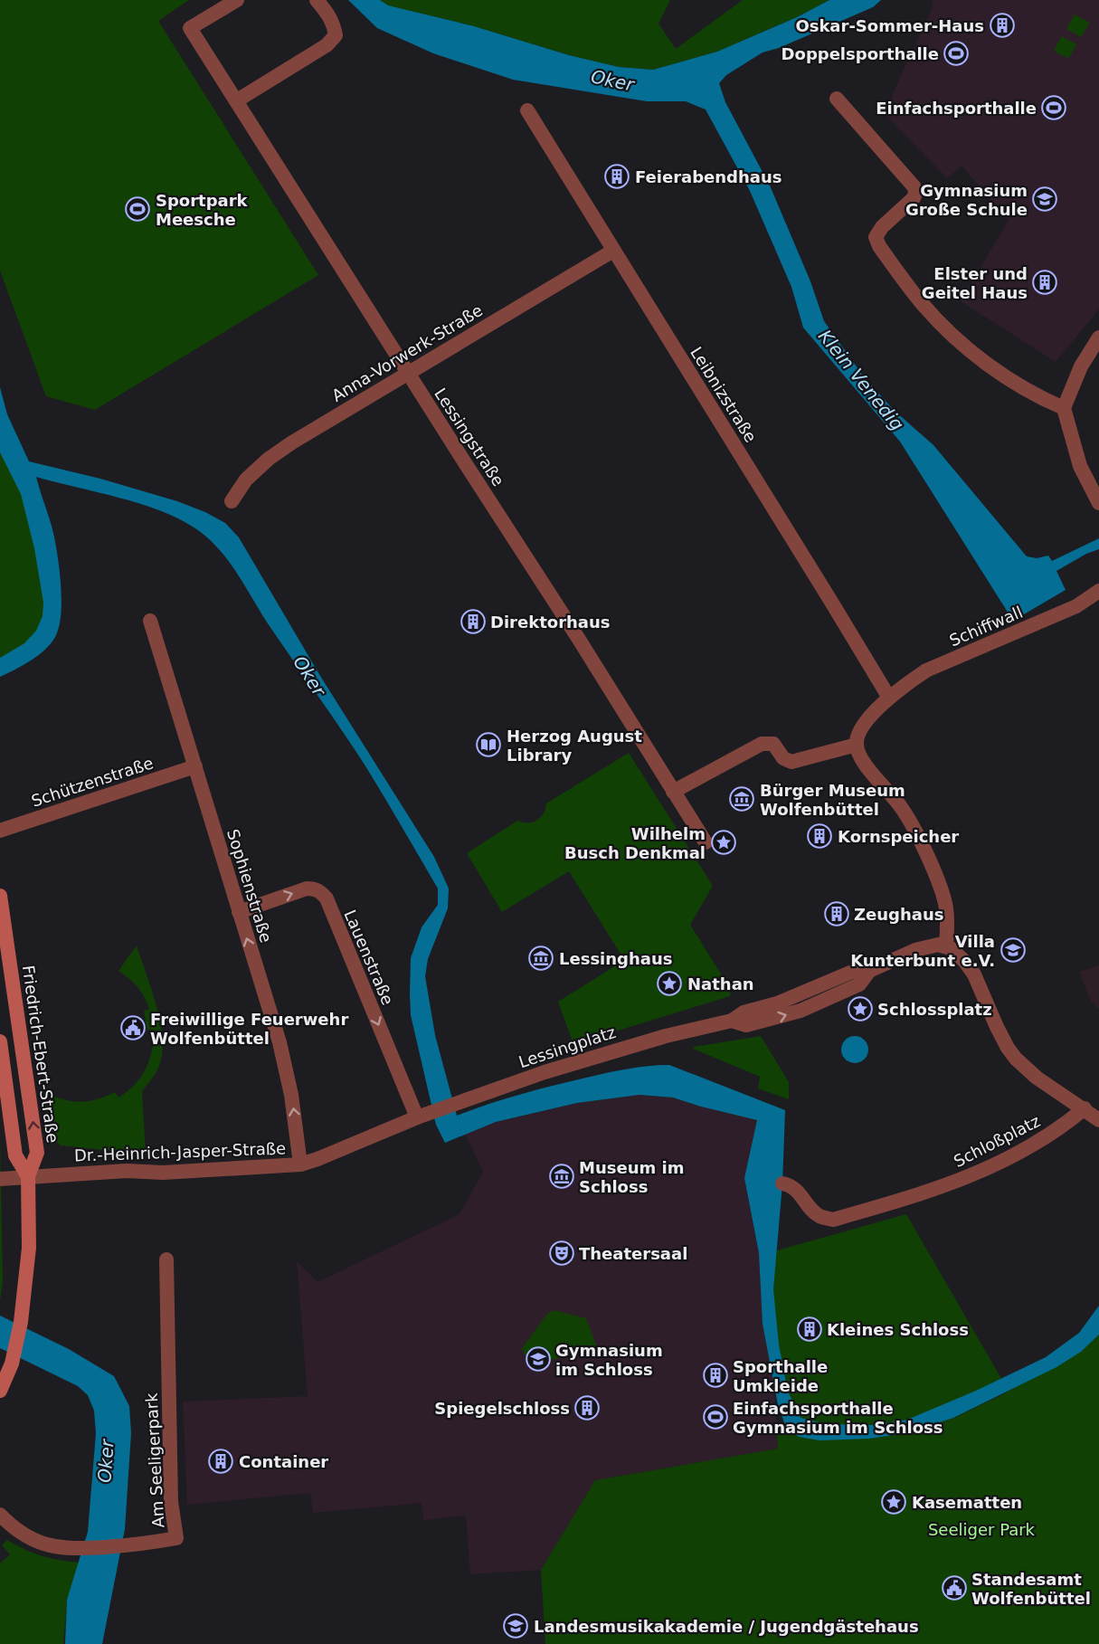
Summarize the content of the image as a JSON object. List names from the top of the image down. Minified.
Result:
{"streets":{"main road":["Friedrich-Ebert-Straße"],"street":["Anna-Vorwerk-Straße","Leibnizstraße","Lessingstraße","Schiffwall","Schützenstraße","Sophienstraße","Lauenstraße","Lessingplatz","Schloßplatz","Dr.-Heinrich-Jasper-Straße","Am Seeligerpark"]},"crossings":[["Anna-Vorwerk-Straße","Leibnizstraße"],["Anna-Vorwerk-Straße","Lessingstraße"],["Leibnizstraße","Schiffwall"],["Schützenstraße","Sophienstraße"],["Sophienstraße","Lauenstraße"],["Sophienstraße","Dr.-Heinrich-Jasper-Straße"],["Lauenstraße","Lessingplatz"],["Lauenstraße","Dr.-Heinrich-Jasper-Straße"],["Lessingplatz","Dr.-Heinrich-Jasper-Straße"],["Friedrich-Ebert-Straße","Dr.-Heinrich-Jasper-Straße"]],"one_way":["Sophienstraße","Lauenstraße"],"water":["Oker","Klein Venedig"],"parks":["Seeliger Park"],"places":{"building":["Oskar-Sommer-Haus","Feierabendhaus","Elster und Geitel Haus","Direktorhaus","Kornspeicher","Zeughaus","Kleines Schloss","Sporthalle Umkleide","Spiegelschloss","Container"],"sports":["Doppelsporthalle","Einfachsporthalle","Sportpark Meesche","Einfachsporthalle Gymnasium im Schloss"],"school or university":["Gymnasium Große Schule","Villa Kunterbunt e.V.","Gymnasium im Schloss","Landesmusikakademie / Jugendgästehaus"],"library":["Herzog August Library"],"museum":["Bürger Museum Wolfenbüttel","Lessinghaus","Museum im Schloss"],"place":["Wilhelm Busch Denkmal","Nathan","Schlossplatz","Kasematten"],"public building":["Freiwillige Feuerwehr Wolfenbüttel","Standesamt Wolfenbüttel"],"theatre":["Theatersaal"]}}
